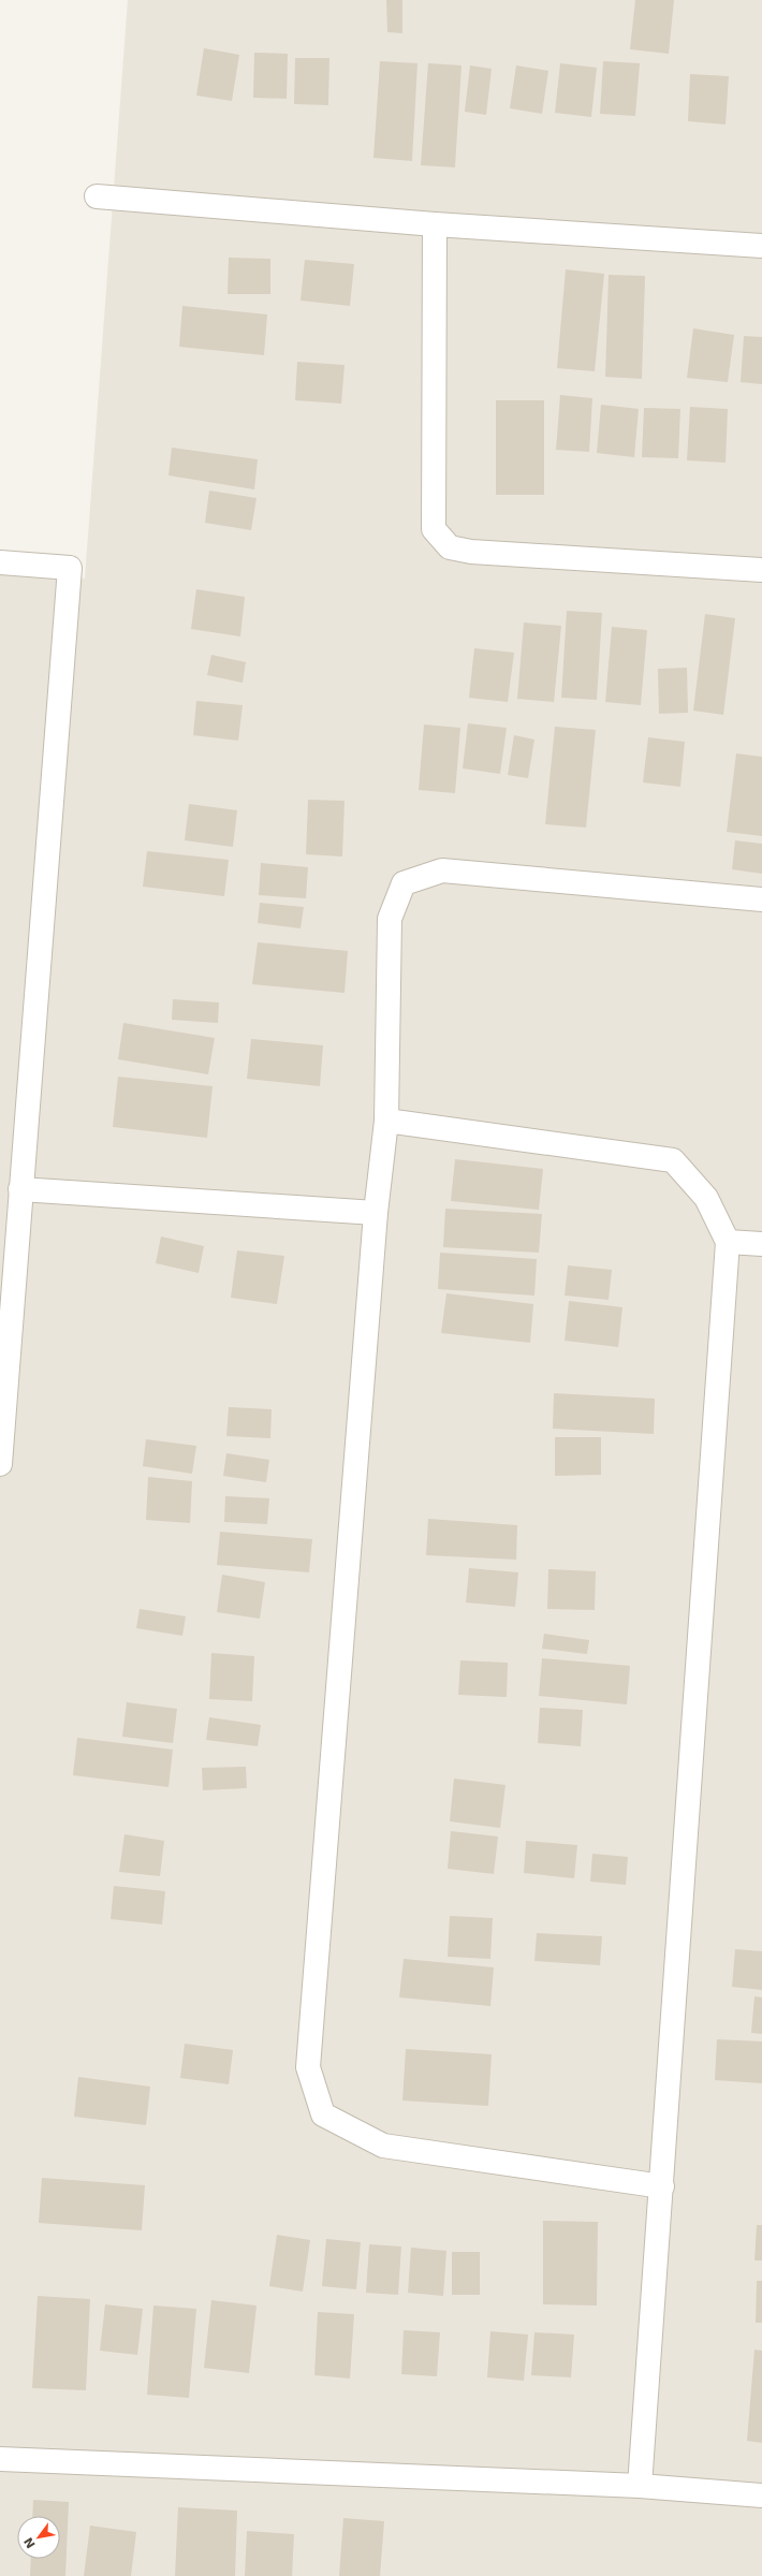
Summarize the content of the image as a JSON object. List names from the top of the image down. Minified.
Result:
{"north":"bottom left"}
